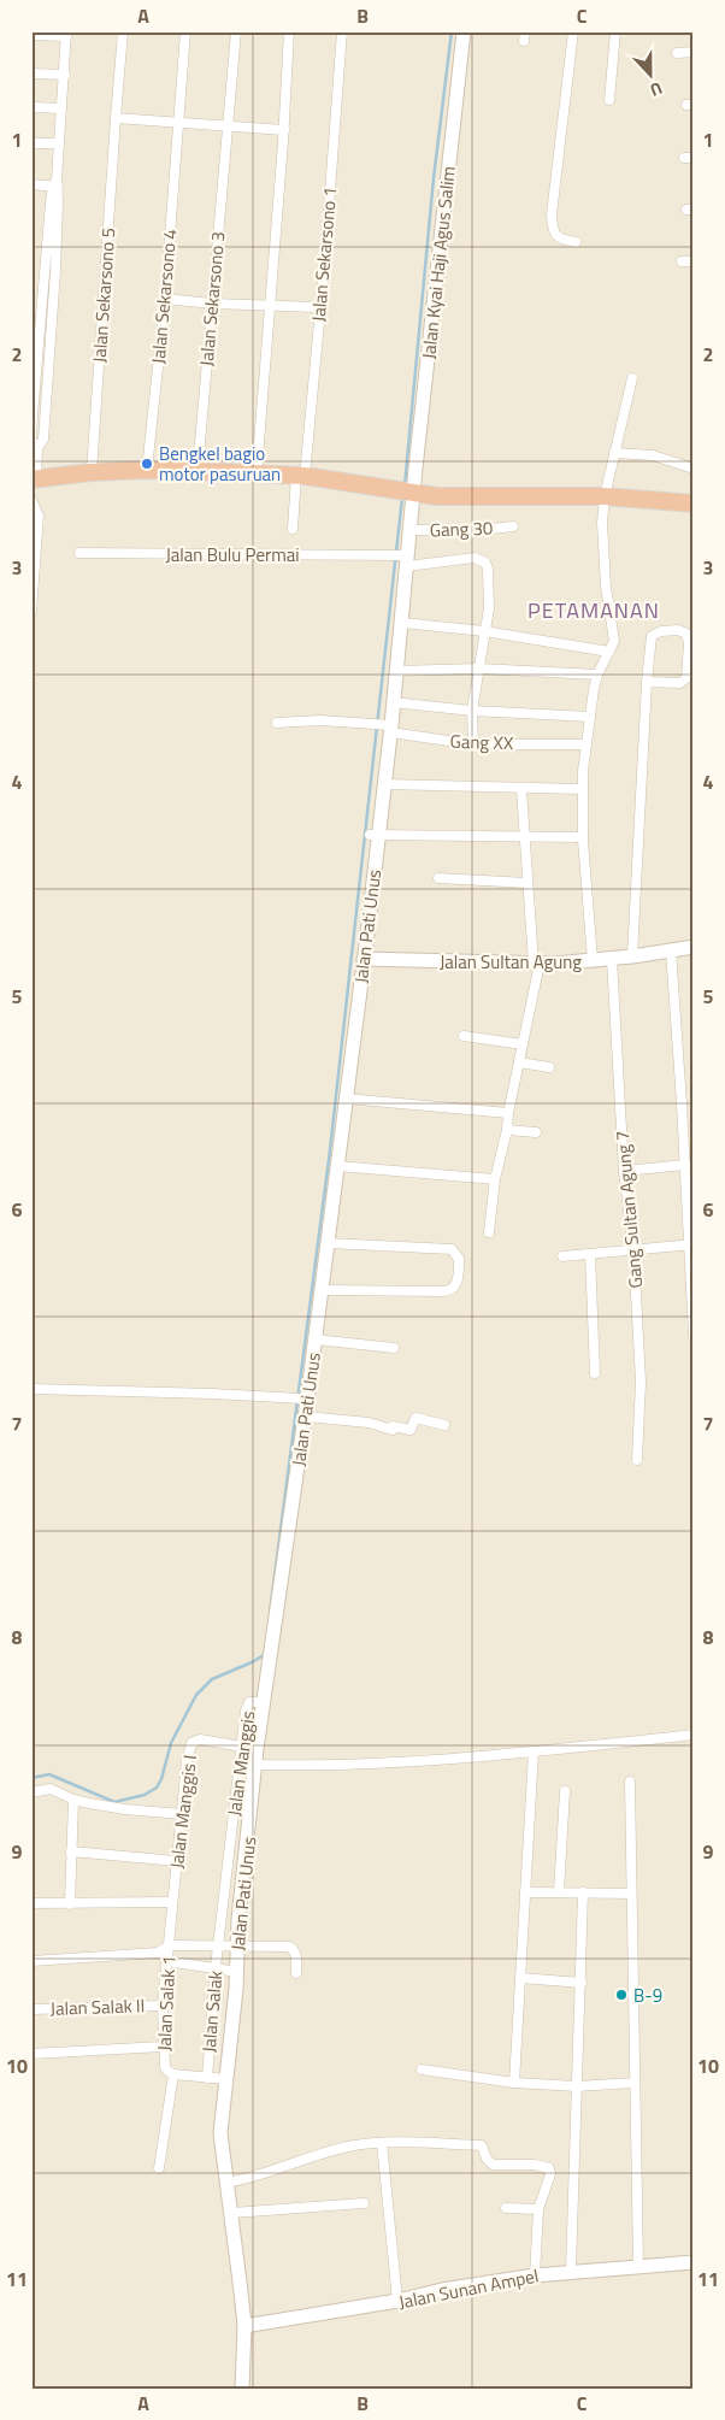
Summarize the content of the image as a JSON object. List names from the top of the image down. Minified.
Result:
{"streets":{"main road":["Jalan Kyai Haji Agus Salim","Jalan Pati Unus","Jalan Sultan Agung","Jalan Sunan Ampel"],"street":["Jalan Sekarsono 1","Jalan Sekarsono 5","Jalan Sekarsono 4","Jalan Sekarsono 3","Gang 30","Jalan Bulu Permai","Gang XX","Gang Sultan Agung 7","Jalan Manggis","Jalan Manggis I","Jalan Salak 1","Jalan Salak II","Jalan Salak"]},"crossings":[["Jalan Kyai Haji Agus Salim","Jalan Pati Unus"],["Gang 30","Jalan Pati Unus"],["Jalan Bulu Permai","Jalan Pati Unus"],["Gang XX","Jalan Pati Unus"],["Jalan Pati Unus","Jalan Sultan Agung"],["Jalan Pati Unus","Jalan Manggis"],["Jalan Pati Unus","Jalan Manggis I"],["Jalan Pati Unus","Jalan Salak 1"],["Jalan Pati Unus","Jalan Salak"],["Jalan Pati Unus","Jalan Sunan Ampel"],["Jalan Sultan Agung","Gang Sultan Agung 7"],["Jalan Manggis","Jalan Manggis I"],["Jalan Manggis","Jalan Salak"],["Jalan Manggis I","Jalan Salak 1"],["Jalan Salak 1","Jalan Salak II"],["Jalan Salak 1","Jalan Salak"]],"districts":["PETAMANAN"],"places":["Bengkel bagio motor pasuruan","B-9"],"north":"bottom","grid":{"columns":["A","B","C"],"rows":["1","2","3","4","5","6","7","8","9","10","11"]}}
